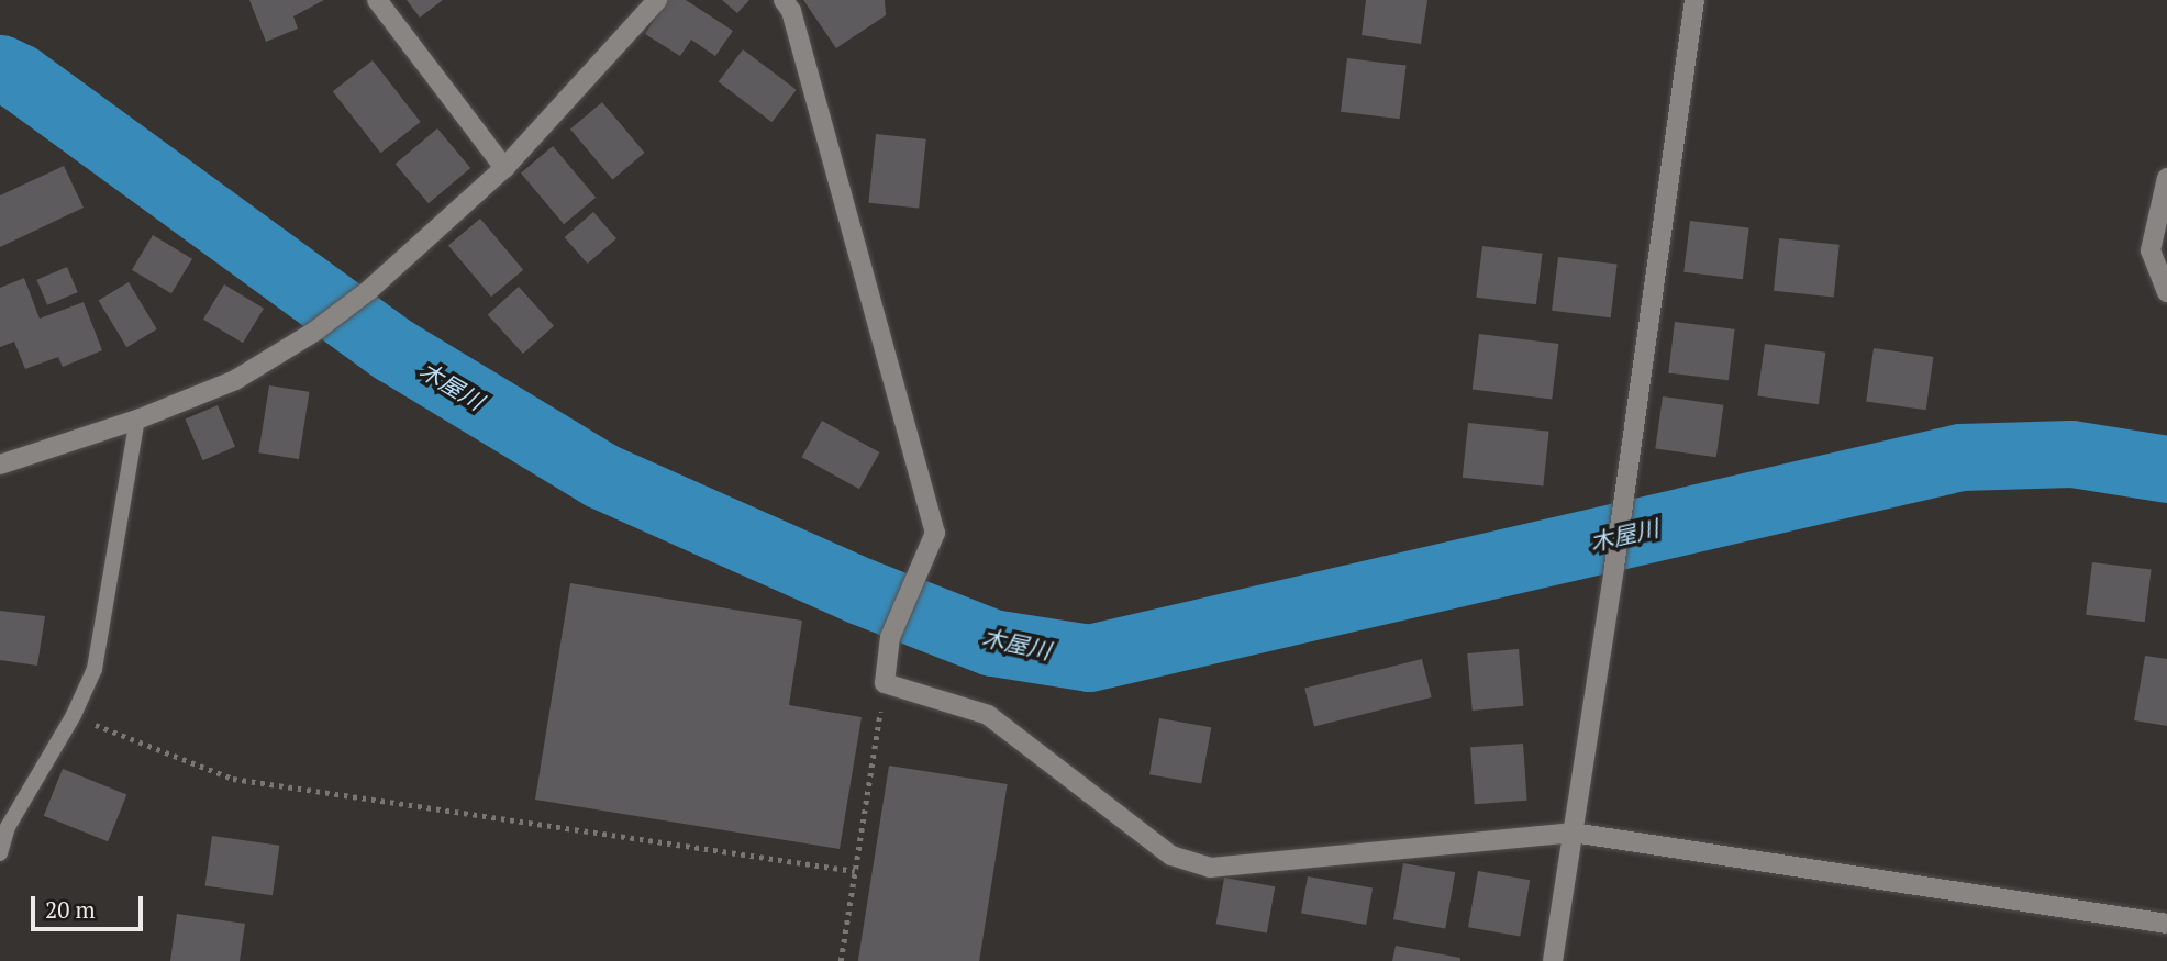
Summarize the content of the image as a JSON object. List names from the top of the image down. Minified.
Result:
{"water":["木屋川"],"scale_bar":"20 m"}
